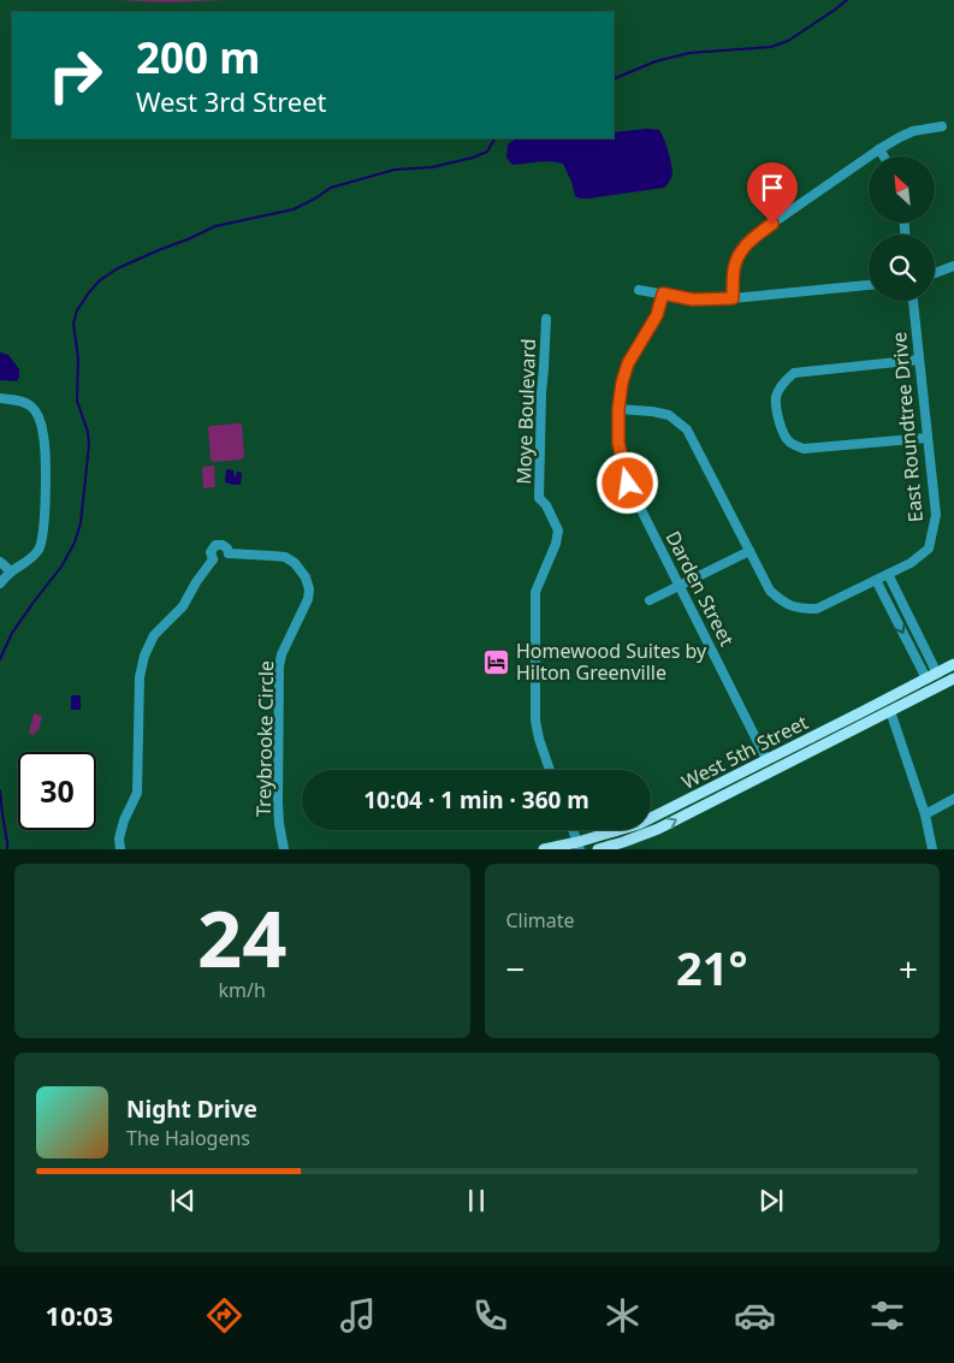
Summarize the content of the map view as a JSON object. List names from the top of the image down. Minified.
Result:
{"streets":{"main road":["West 5th Street"],"street":["Moye Boulevard","East Roundtree Drive","Darden Street","Treybrooke Circle"]},"crossings":[["East Roundtree Drive","Darden Street"],["Darden Street","West 5th Street"]],"places":{"hotel":["Homewood Suites by Hilton Greenville"]},"north":"top left","page":{"turn":["200 m","West 3rd Street"],"limit":"30","trip":"10:04 · 1 min · 360 m","tile":[["24","km/h"],"Climate"],"heat":["−","21°","+"],"song":["Night Drive","The Halogens"],"tabs":"10:03"}}
